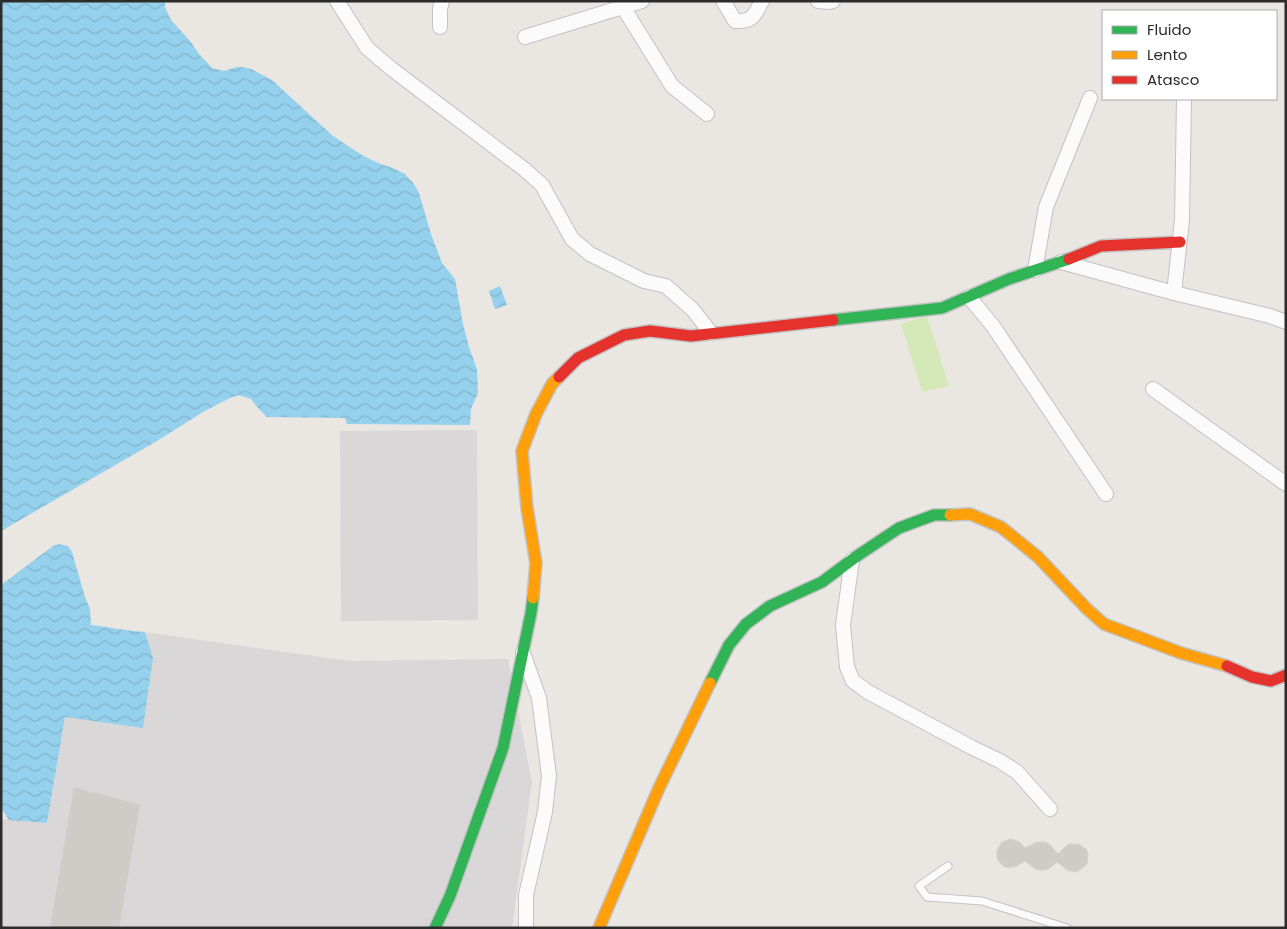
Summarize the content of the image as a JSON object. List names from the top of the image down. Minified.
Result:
{"legend":["Fluido","Lento","Atasco"]}
